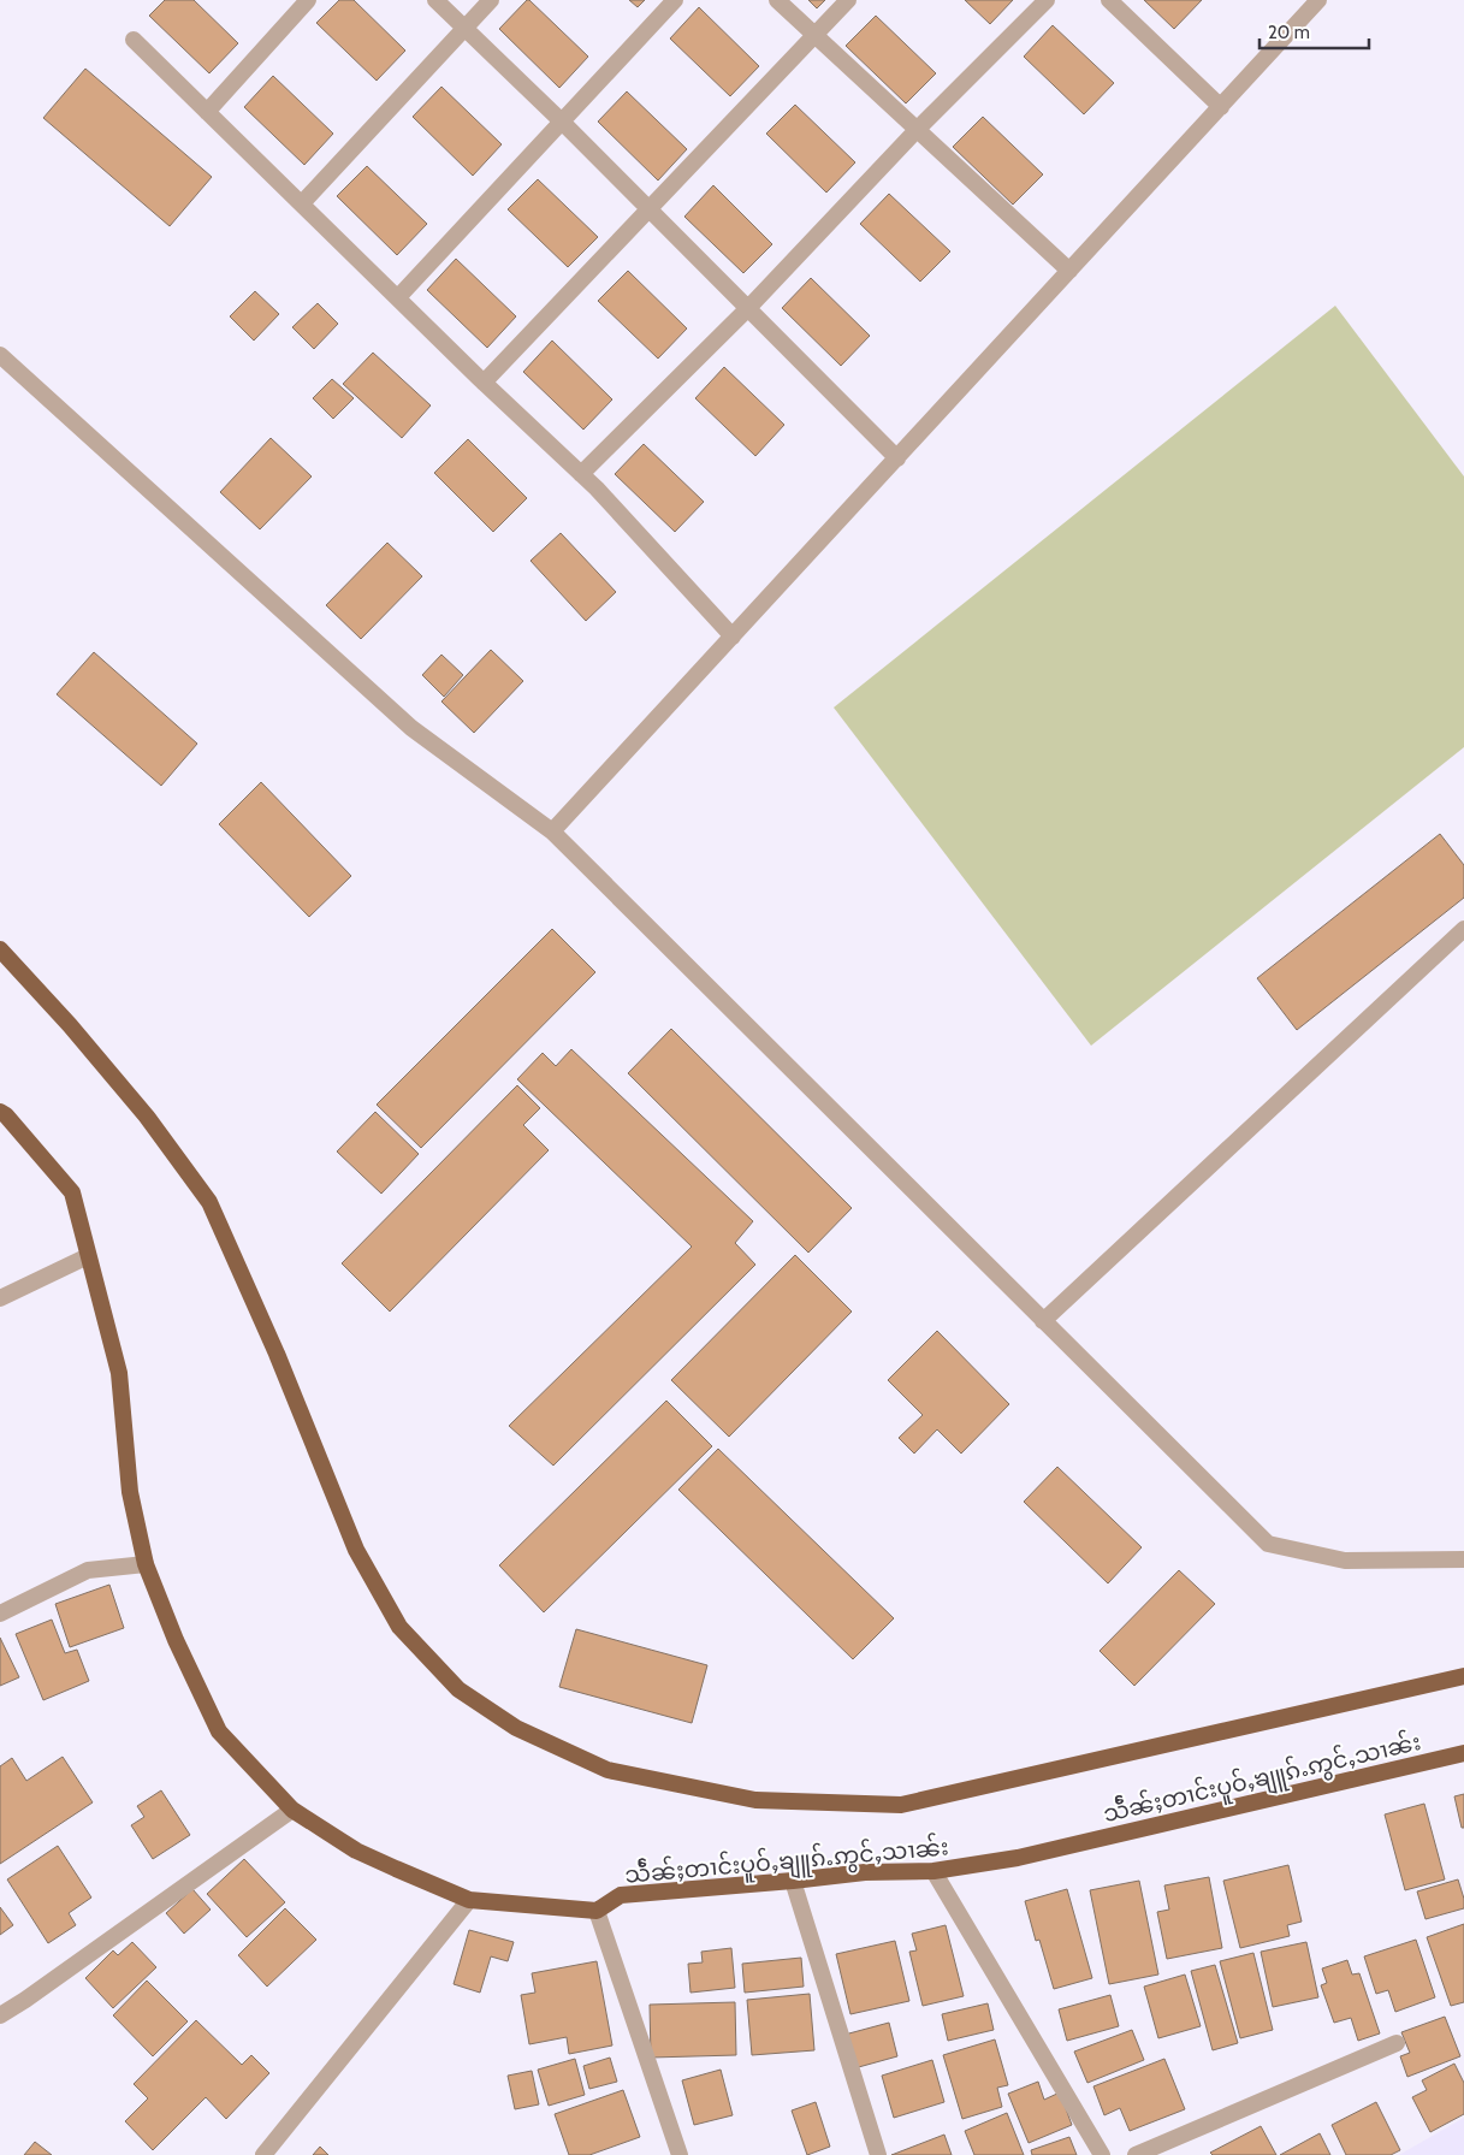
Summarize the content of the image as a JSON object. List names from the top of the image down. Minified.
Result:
{"streets":{"highway":["သဵႅၼ်ႈတၢင်းပူဝ်ႇၶျူၵ်ႉဢွင်ႇသၢၼ်း"]},"scale_bar":"20 m"}
